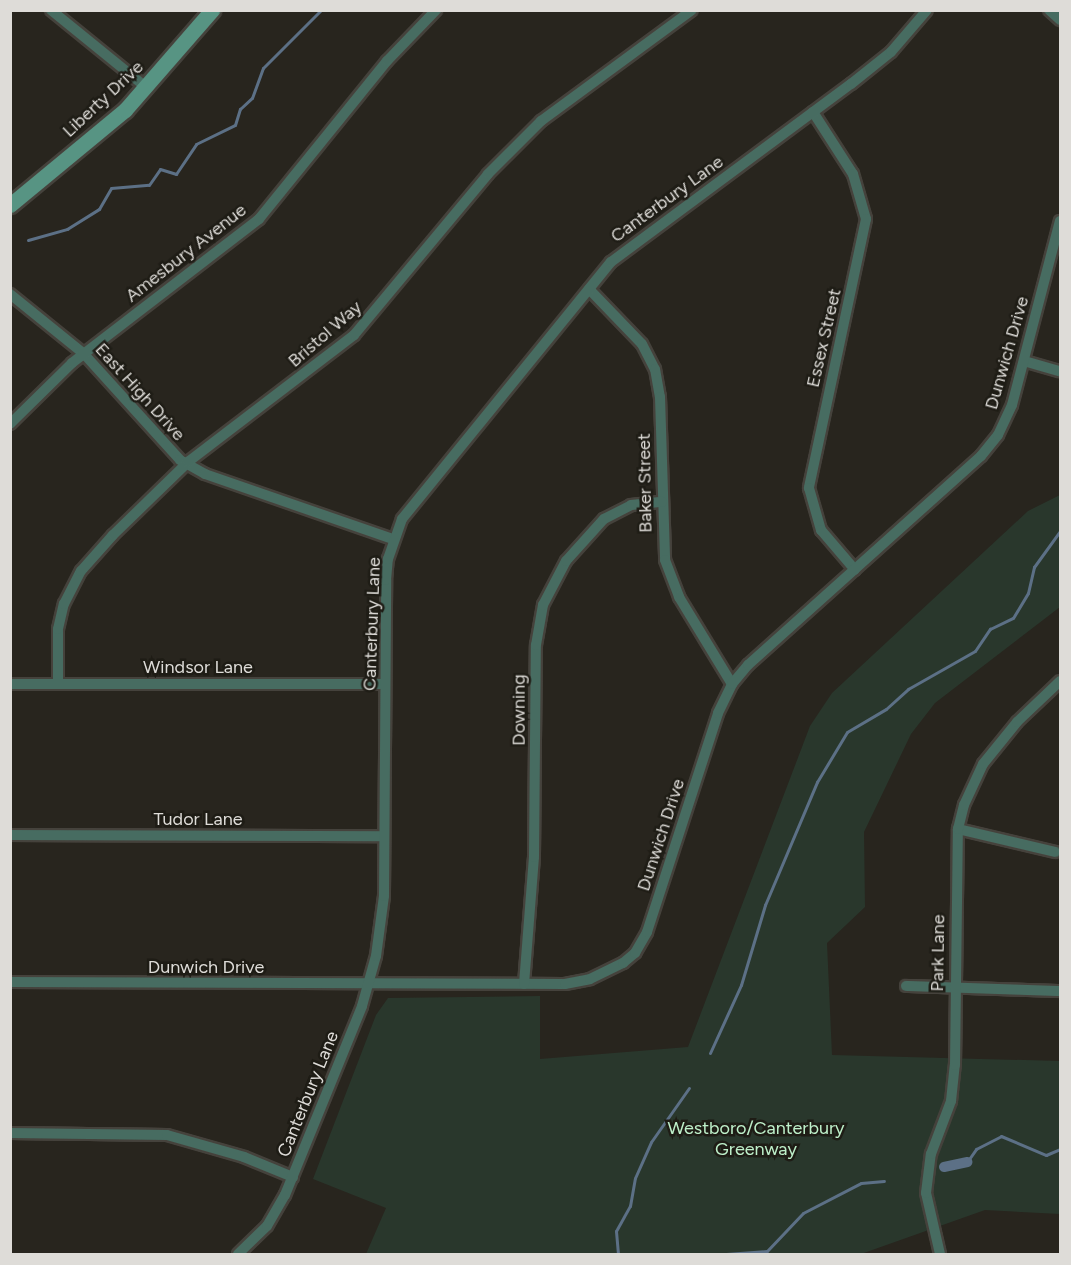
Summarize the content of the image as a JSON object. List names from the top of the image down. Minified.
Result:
{"streets":{"main road":["Liberty Drive"],"street":["Canterbury Lane","Amesbury Avenue","Bristol Way","Essex Street","Dunwich Drive","East High Drive","Baker Street","Windsor Lane","Downing","Tudor Lane","Park Lane"]},"crossings":[["Canterbury Lane","Essex Street"],["Canterbury Lane","Dunwich Drive"],["Canterbury Lane","East High Drive"],["Canterbury Lane","Baker Street"],["Canterbury Lane","Windsor Lane"],["Canterbury Lane","Tudor Lane"],["Amesbury Avenue","East High Drive"],["Bristol Way","East High Drive"],["Bristol Way","Windsor Lane"],["Essex Street","Dunwich Drive"],["Dunwich Drive","Baker Street"],["Dunwich Drive","Downing"],["Baker Street","Downing"]],"parks":["Westboro/Canterbury Greenway"]}
